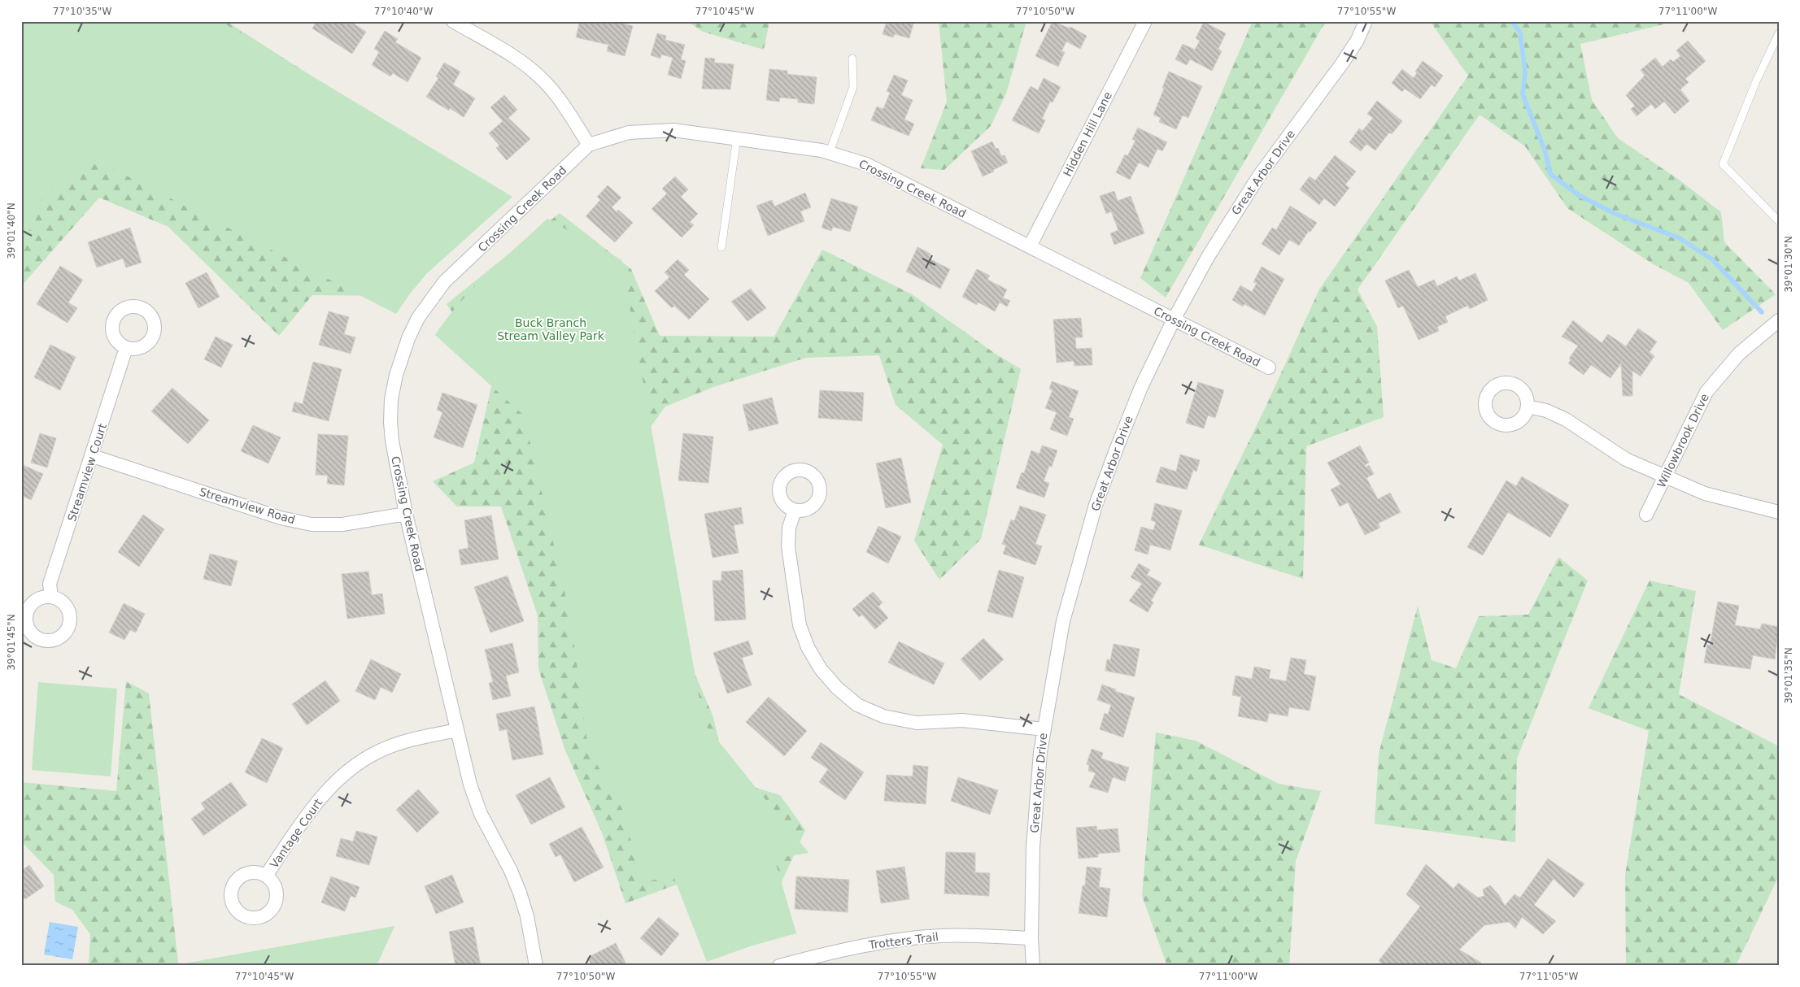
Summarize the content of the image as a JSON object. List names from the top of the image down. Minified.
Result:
{"streets":{"street":["Hidden Hill Lane","Great Arbor Drive","Crossing Creek Road","Willowbrook Drive","Streamview Court","Streamview Road","Vantage Court","Trotters Trail"]},"crossings":[["Hidden Hill Lane","Crossing Creek Road"],["Great Arbor Drive","Crossing Creek Road"],["Great Arbor Drive","Trotters Trail"],["Crossing Creek Road","Streamview Road"],["Crossing Creek Road","Vantage Court"],["Streamview Court","Streamview Road"]],"parks":["Buck Branch Stream Valley Park"],"coordinates":["77°10'35\"W","77°10'40\"W","77°10'45\"W","77°10'50\"W","77°10'55\"W","77°11'00\"W","39°01'40\"N","39°01'30\"N","39°01'45\"N","39°01'35\"N","77°11'05\"W"]}
